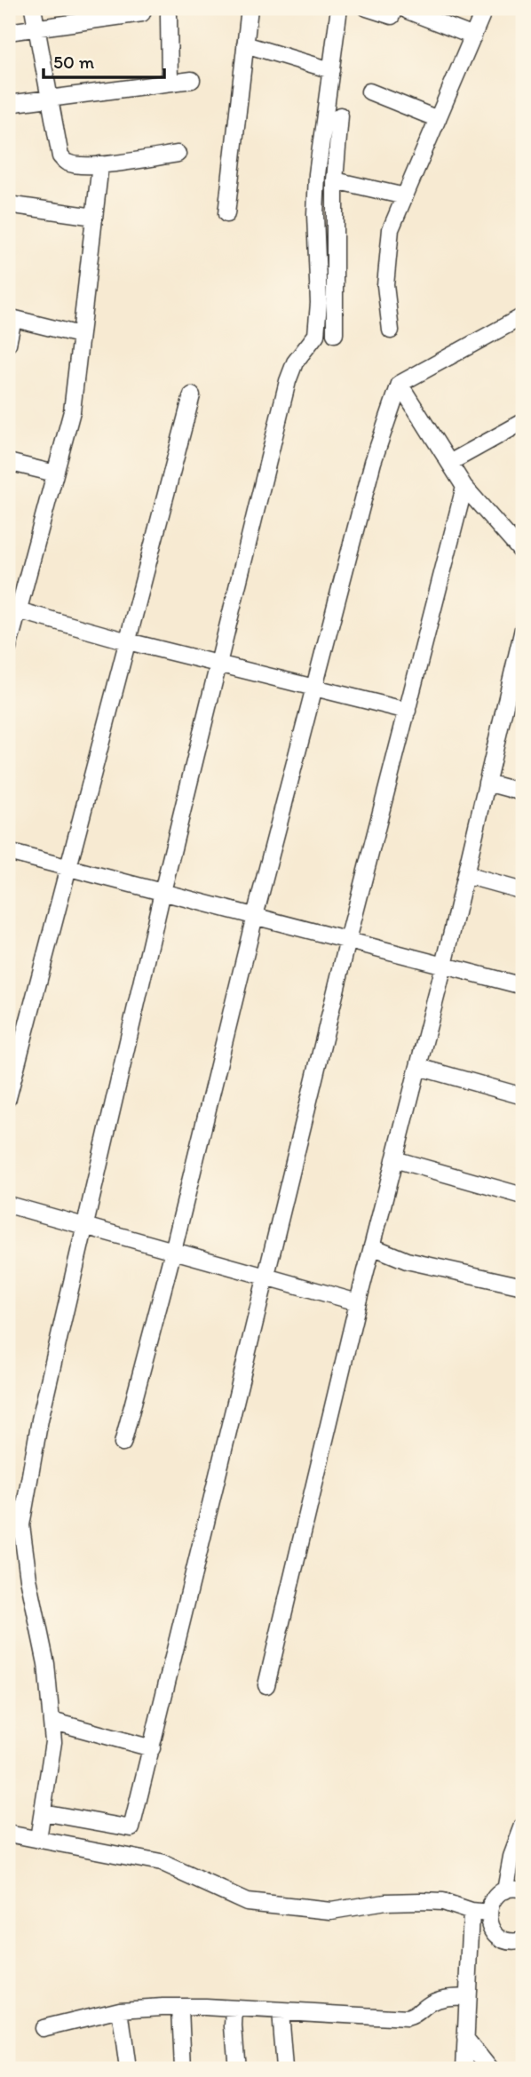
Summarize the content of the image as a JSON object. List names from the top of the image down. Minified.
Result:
{"scale_bar":"50 m"}
